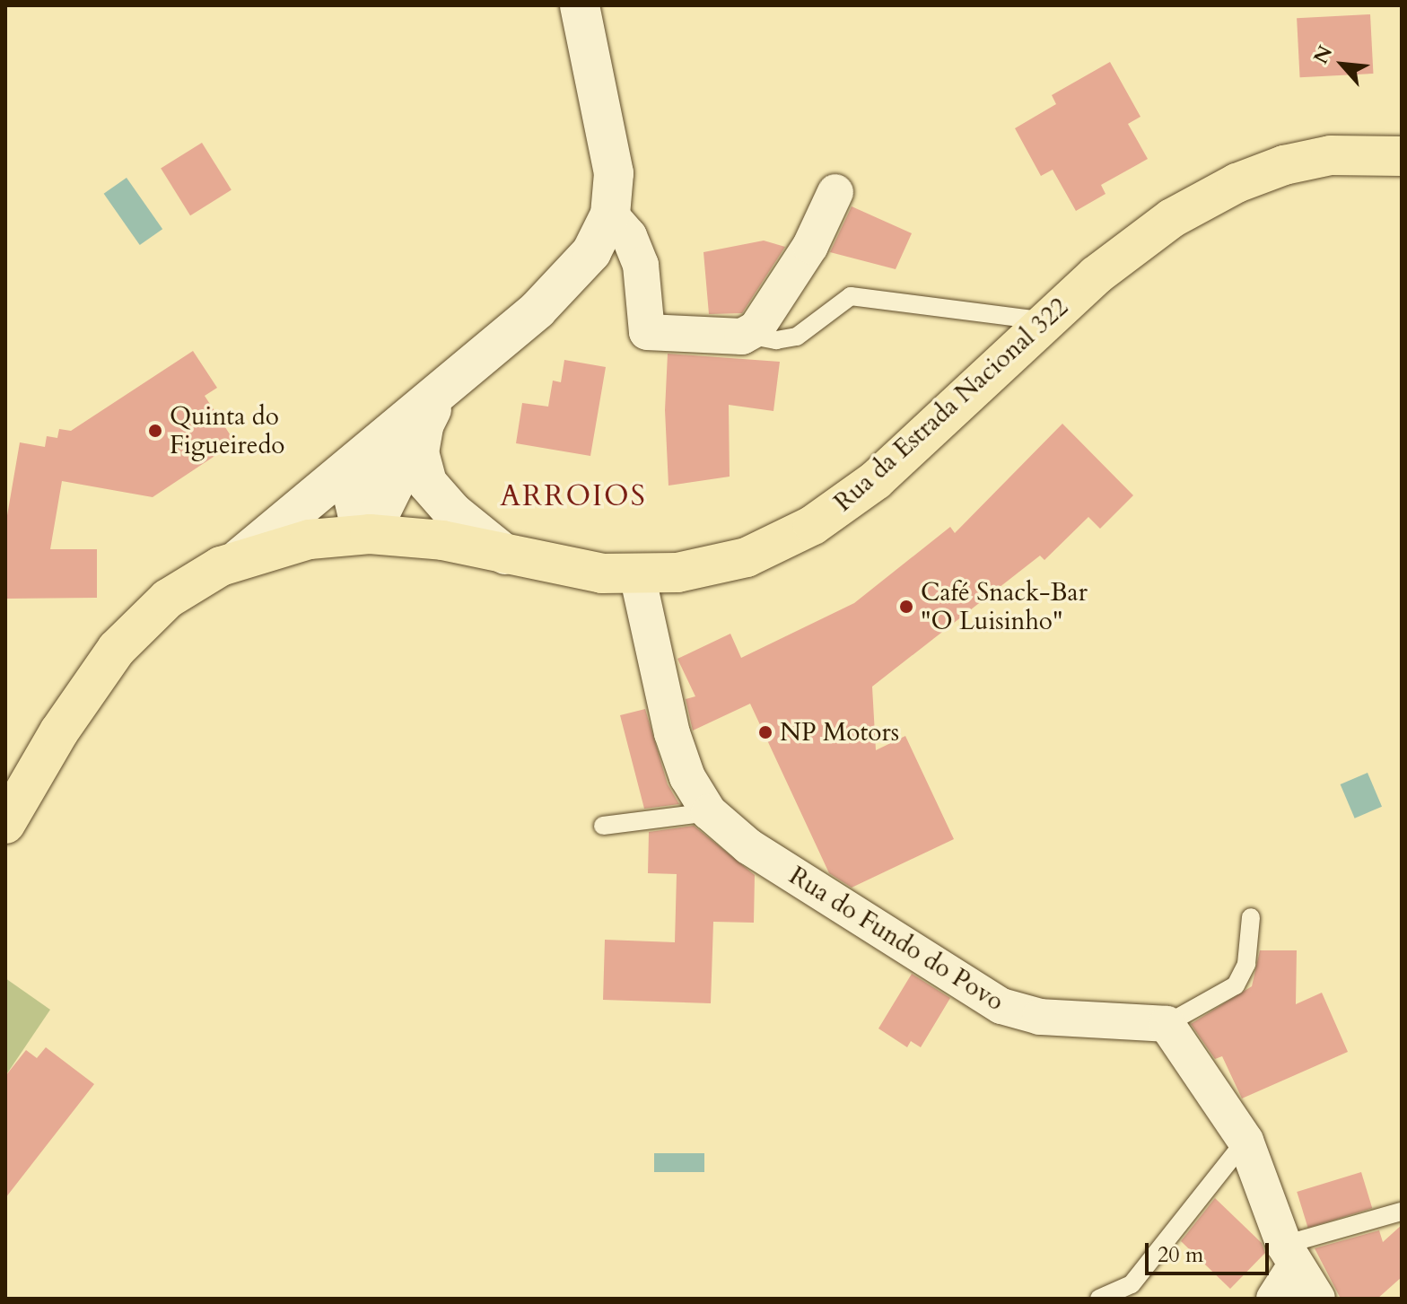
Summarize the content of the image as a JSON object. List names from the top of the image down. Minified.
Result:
{"streets":{"main road":["Rua da Estrada Nacional 322"],"street":["Rua do Fundo do Povo"]},"crossings":[["Rua da Estrada Nacional 322","Rua do Fundo do Povo"]],"districts":["ARROIOS"],"places":["Quinta do Figueiredo","Café Snack-Bar \"O Luisinho\"","NP Motors"],"scale_bar":"20 m","north":"top left"}
